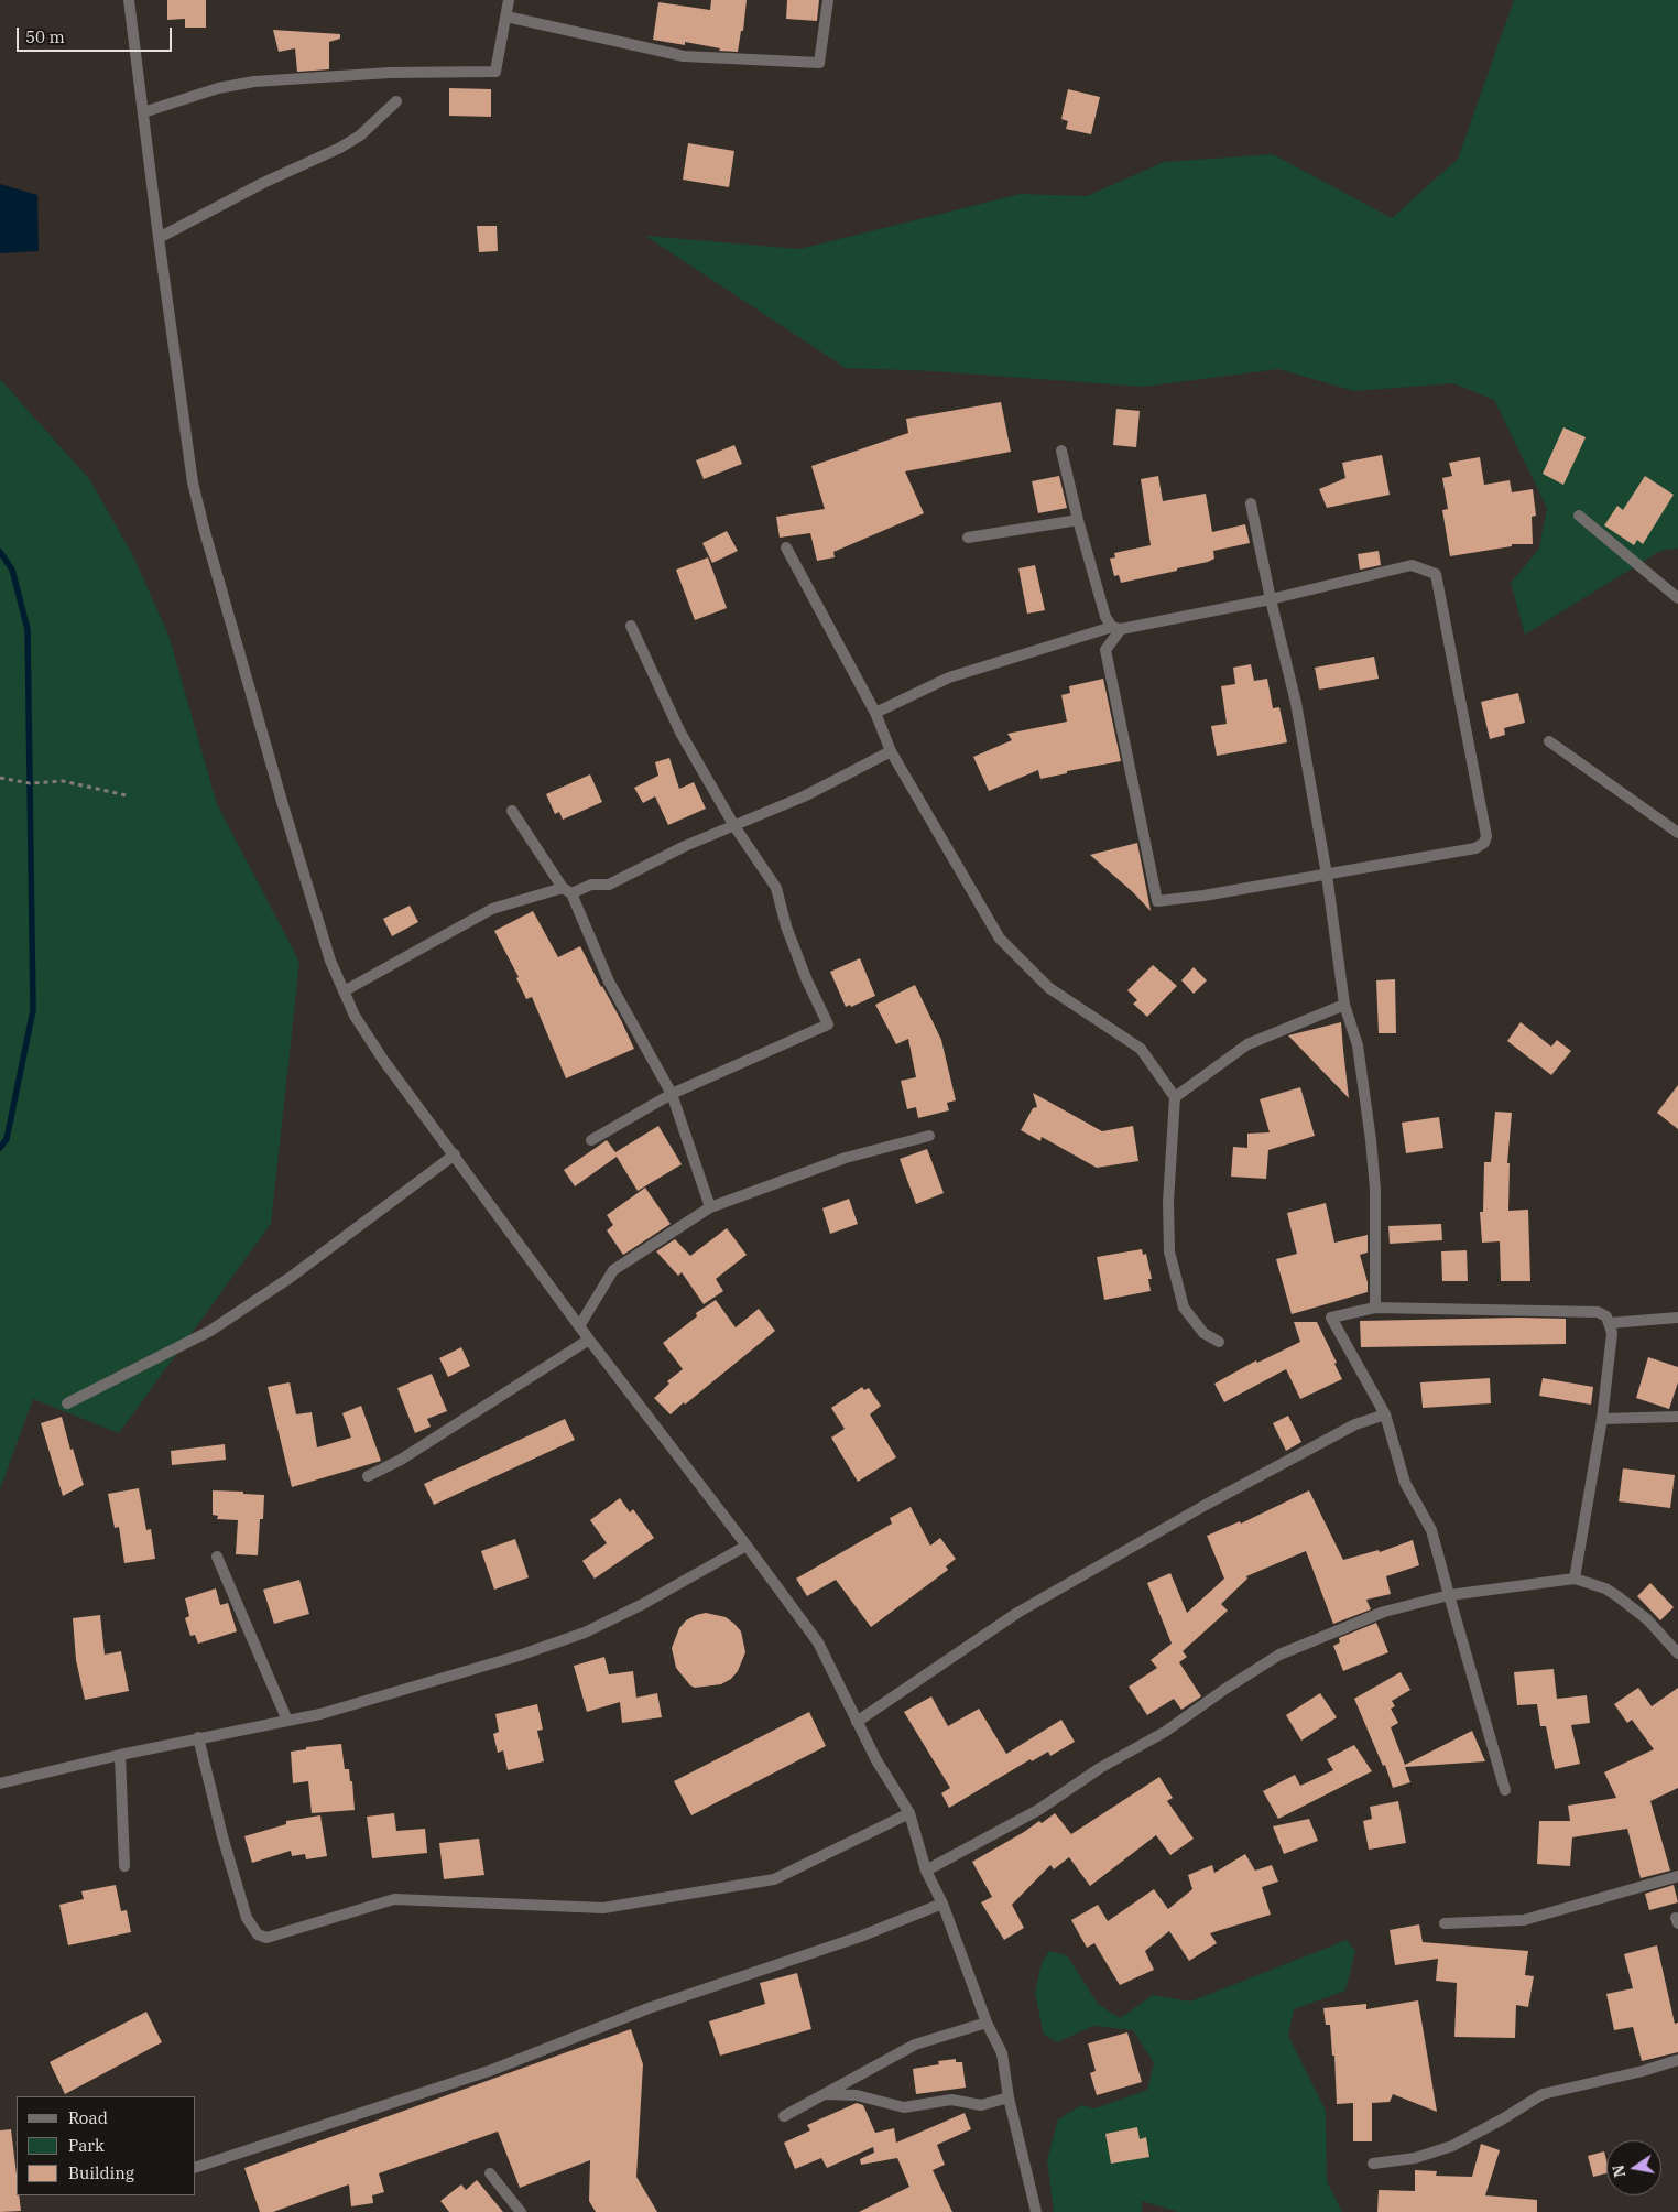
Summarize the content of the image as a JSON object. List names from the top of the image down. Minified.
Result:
{"legend":["Road","Park","Building"],"scale_bar":"50 m","north":"left"}
